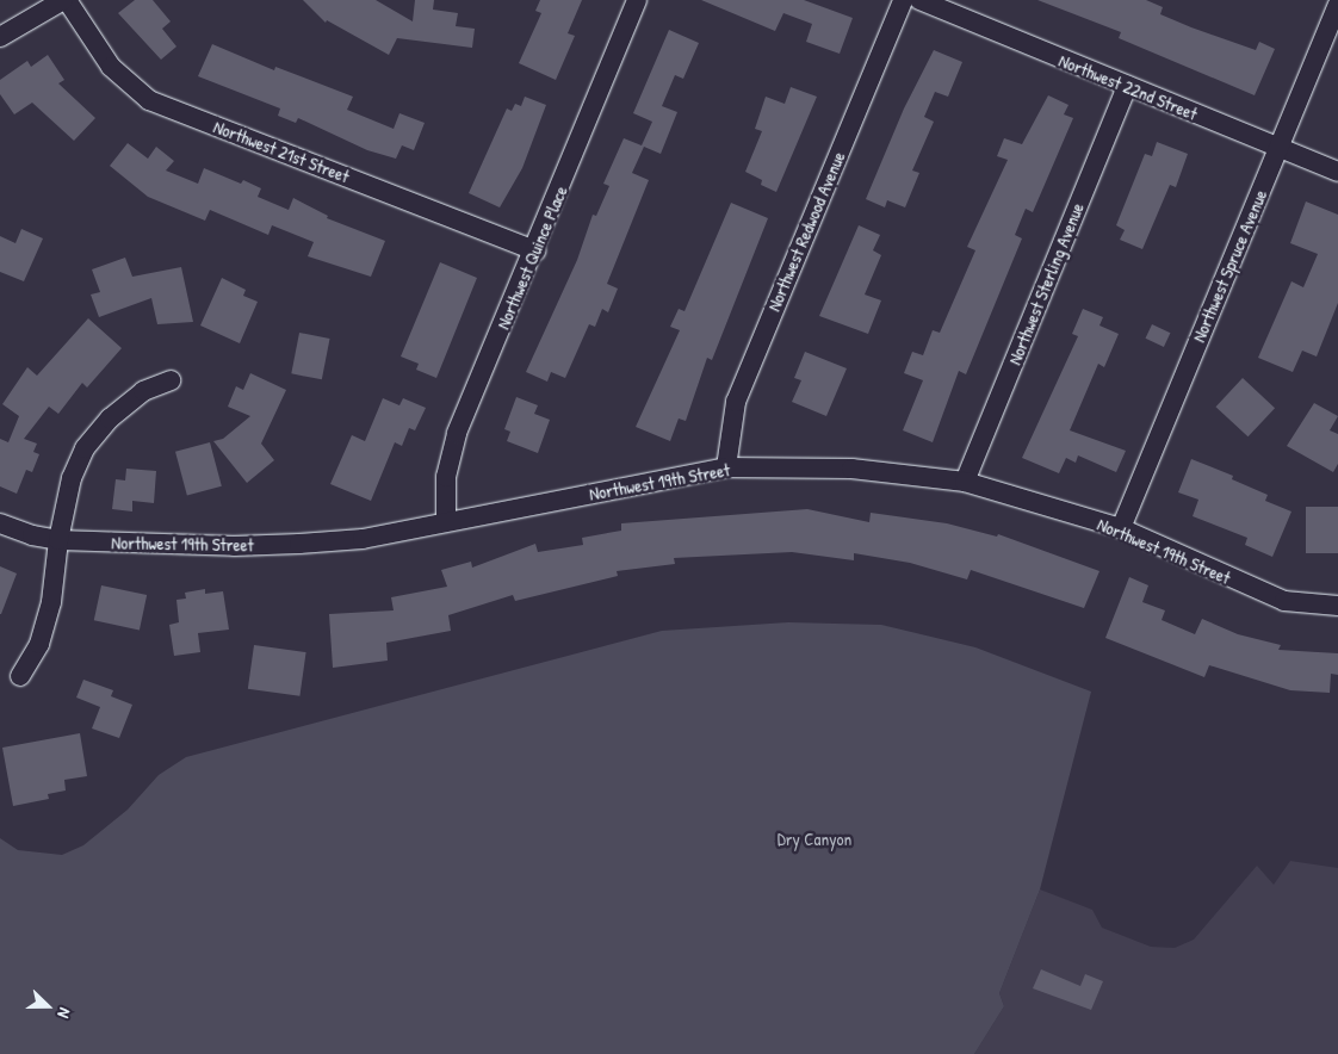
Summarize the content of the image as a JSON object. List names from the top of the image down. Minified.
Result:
{"streets":{"street":["Northwest 22nd Street","Northwest 21st Street","Northwest Redwood Avenue","Northwest Quince Place","Northwest Spruce Avenue","Northwest Sterling Avenue","Northwest 19th Street"]},"crossings":[["Northwest 22nd Street","Northwest Spruce Avenue"],["Northwest 22nd Street","Northwest Sterling Avenue"],["Northwest 21st Street","Northwest Quince Place"],["Northwest Redwood Avenue","Northwest 19th Street"],["Northwest Quince Place","Northwest 19th Street"],["Northwest Spruce Avenue","Northwest 19th Street"],["Northwest Sterling Avenue","Northwest 19th Street"]],"parks":["Dry Canyon"],"north":"right"}
